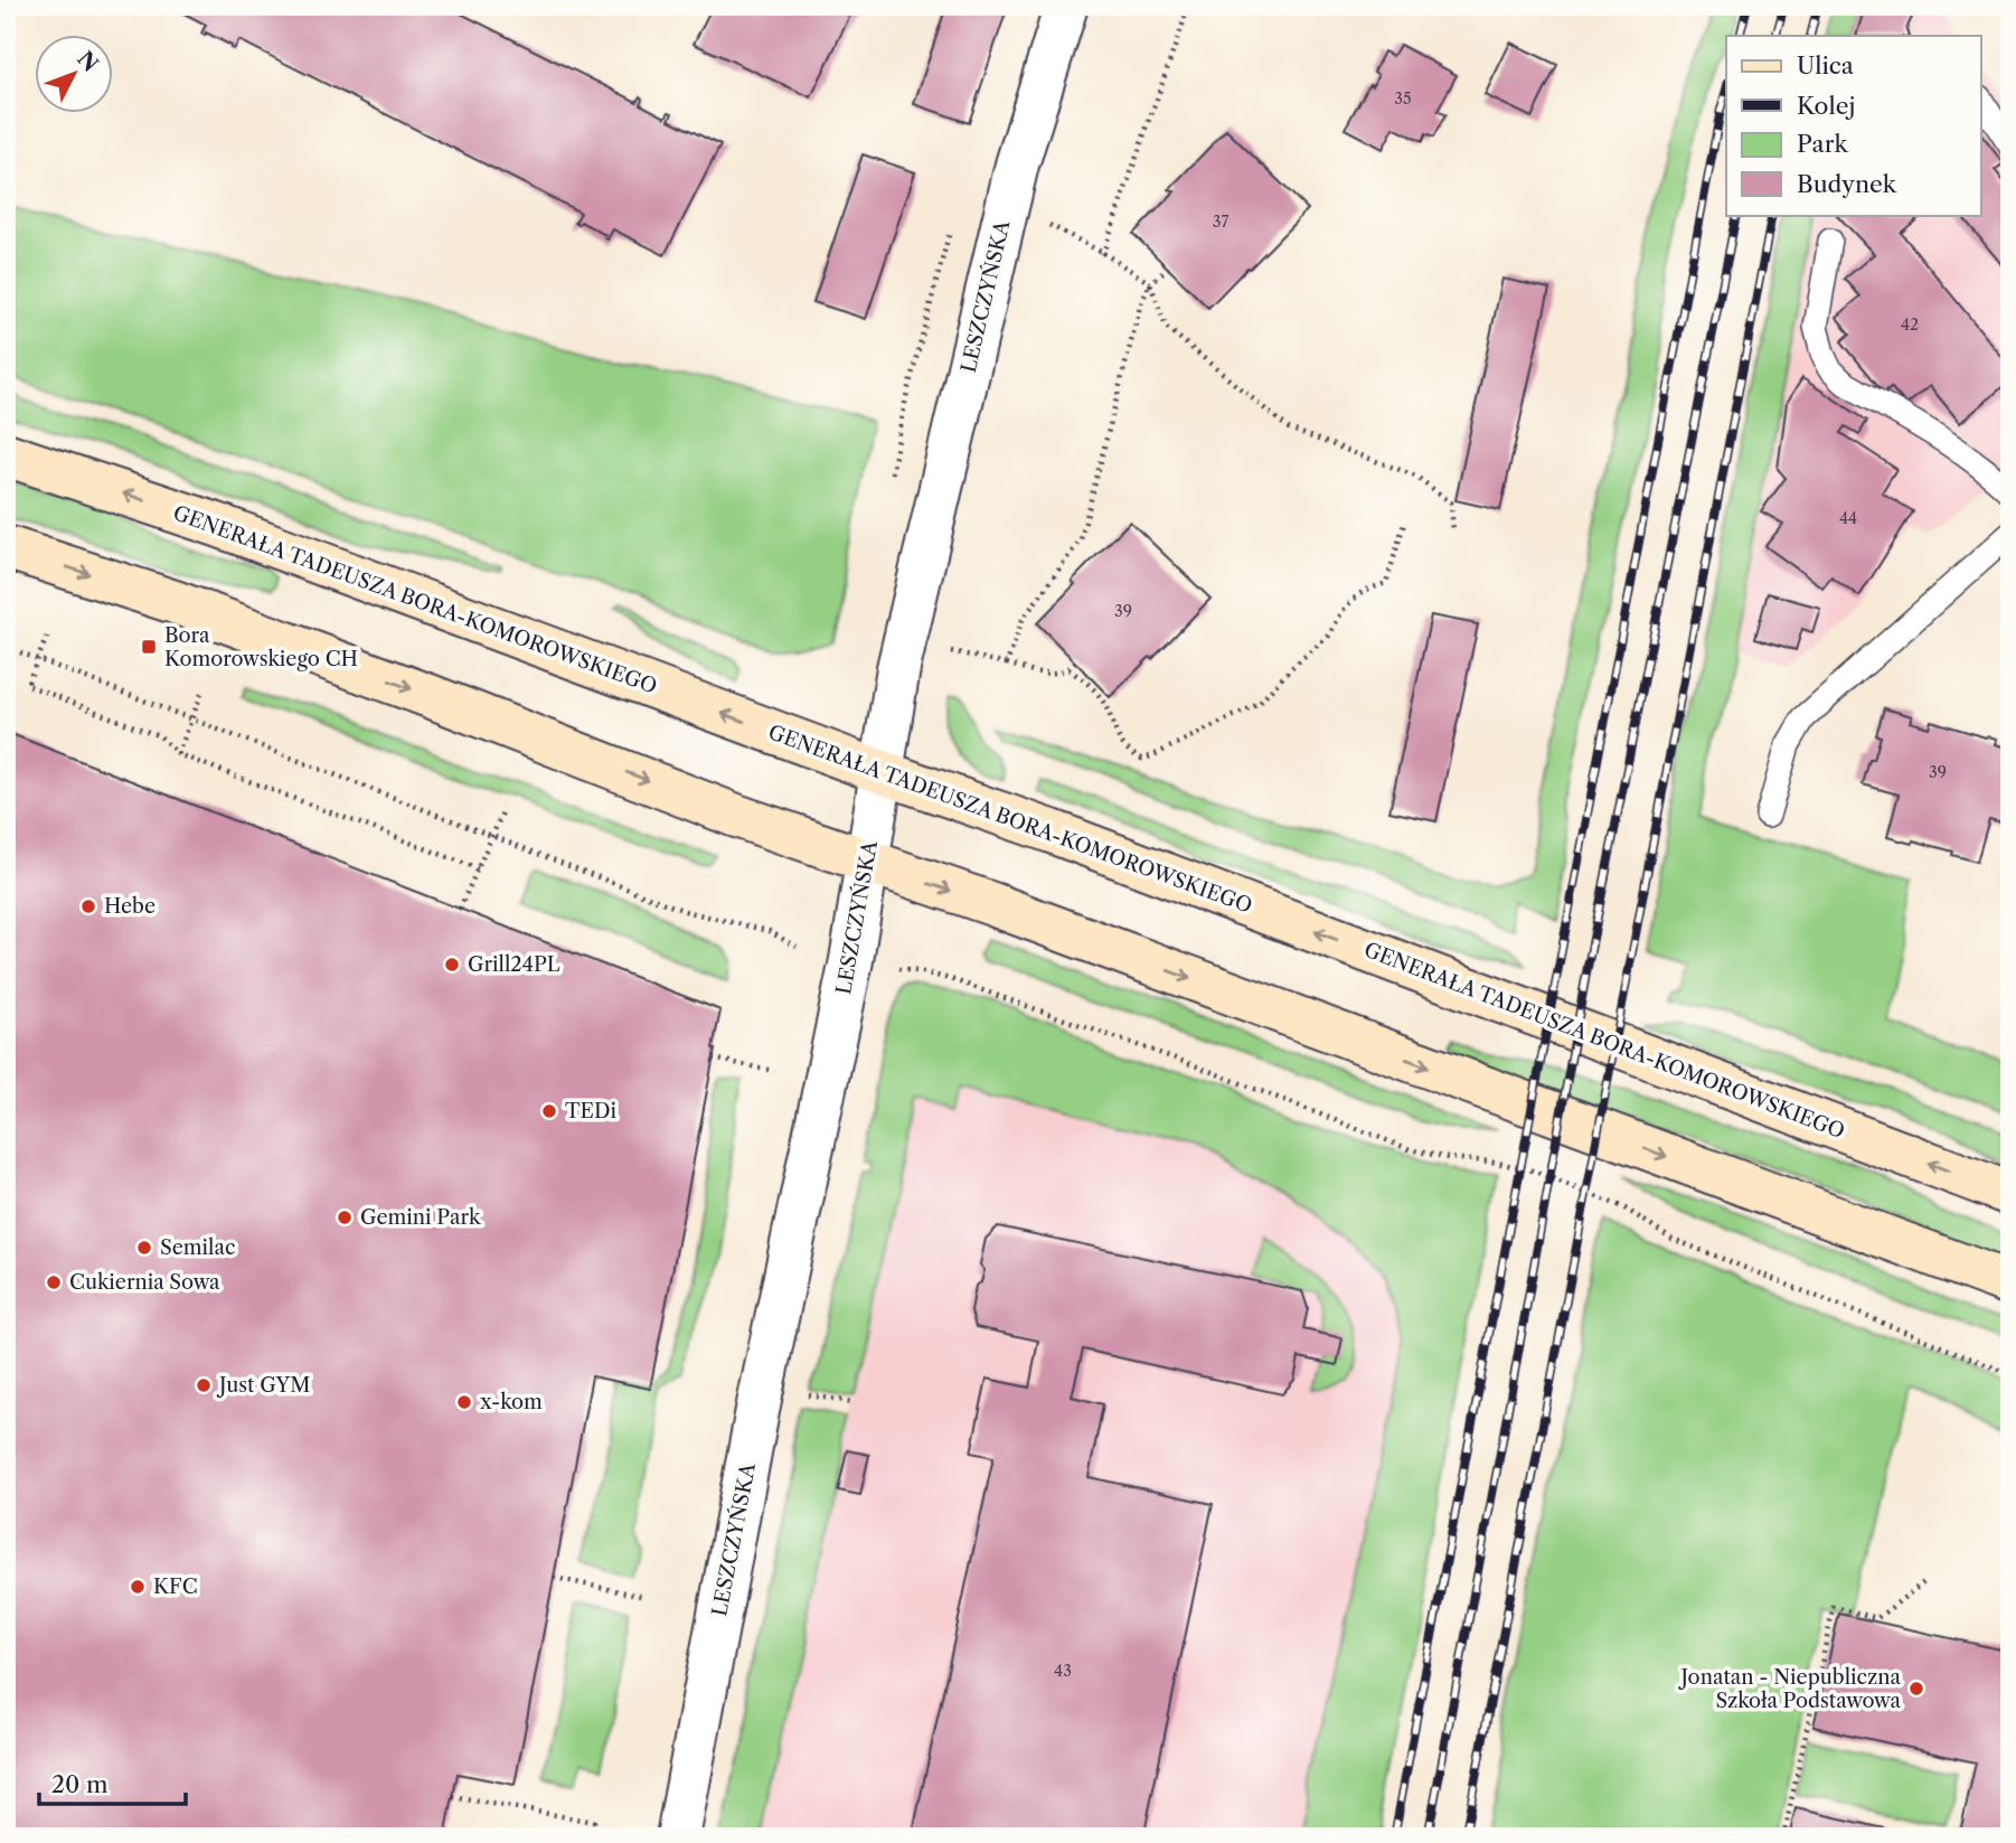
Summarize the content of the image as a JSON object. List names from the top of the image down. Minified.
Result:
{"streets":{"main road":["GENERAŁA TADEUSZA BORA-KOMOROWSKIEGO"],"street":["LESZCZYŃSKA"]},"crossings":[["LESZCZYŃSKA","GENERAŁA TADEUSZA BORA-KOMOROWSKIEGO"]],"places":{"transit":["Bora Komorowskiego CH"],"other":["Hebe","Grill24PL","TEDi","Gemini Park","Semilac","Cukiernia Sowa","Just GYM","x-kom","KFC","Jonatan - Niepubliczna Szkoła Podstawowa"]},"house_numbers":["35","37","42","44","39","39","43"],"legend":["Ulica","Kolej","Park","Budynek"],"scale_bar":"20 m","north":"top right"}
